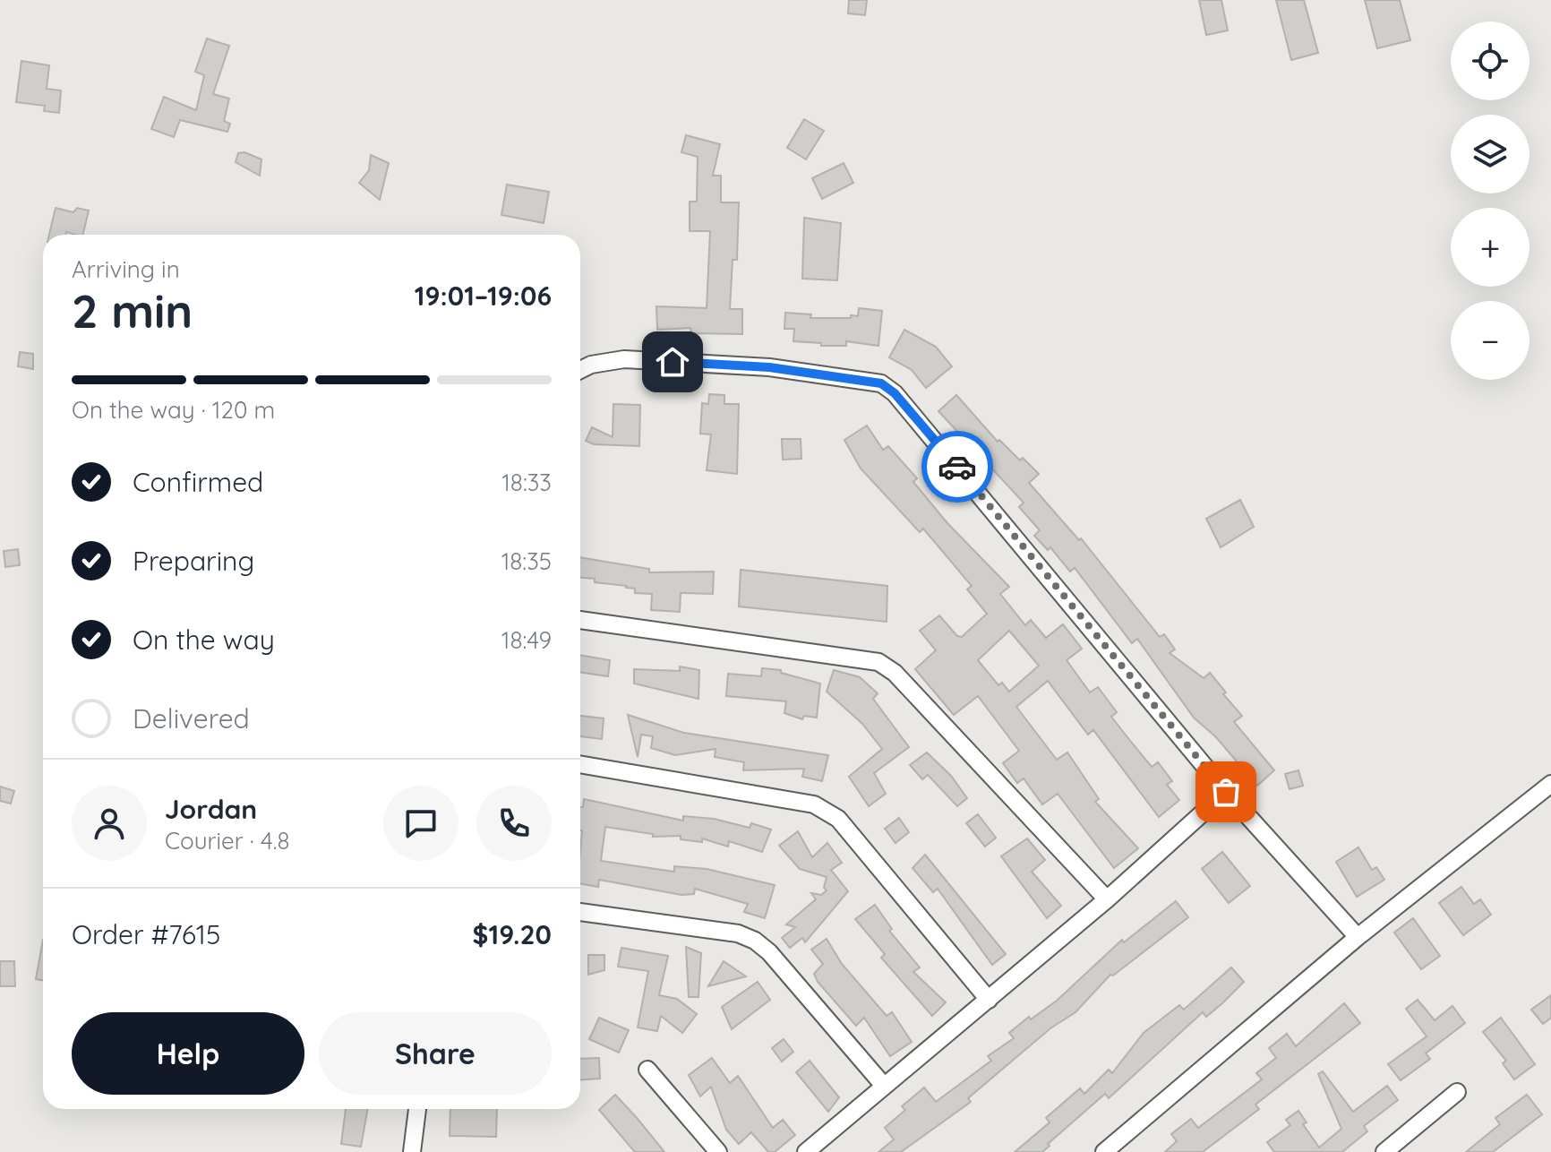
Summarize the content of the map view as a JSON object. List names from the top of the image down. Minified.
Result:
{"page":{"map_buttons":["+","−"],"heading":["2 min","Arriving in","19:01–19:06"],"panel":["Jordan","Courier · 4.8","Order #7615","$19.20"],"bar":"On the way · 120 m","list":[["Confirmed","18:33"],["Preparing","18:35"],["On the way","18:49"],"Delivered"],"buttons":["Help","Share"]}}
